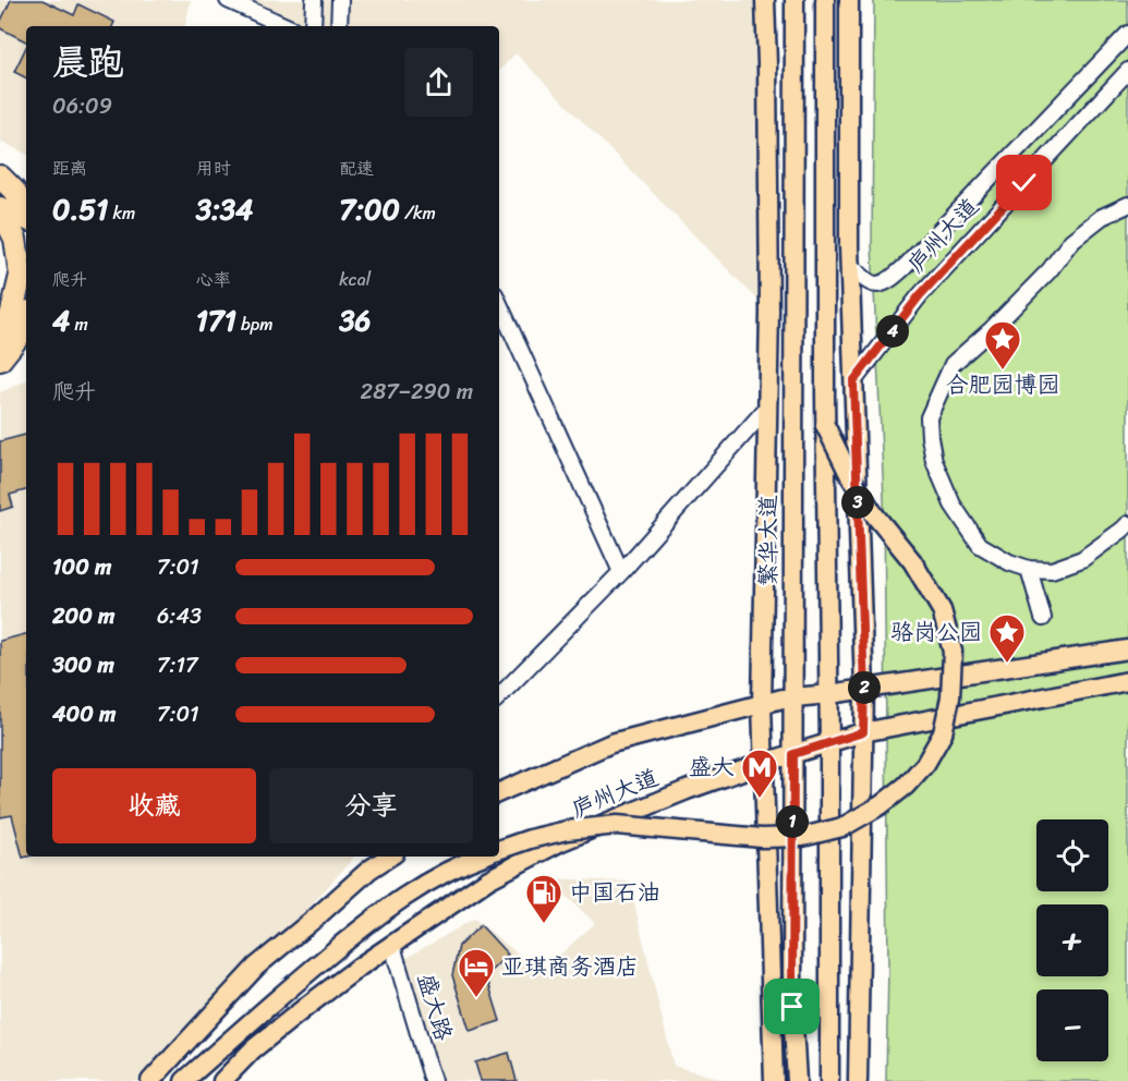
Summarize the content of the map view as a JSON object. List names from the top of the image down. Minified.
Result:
{"streets":{"main road":["庐州大道","繁华大道"],"street":["盛大路"]},"crossings":[["庐州大道","繁华大道"],["庐州大道","盛大路"]],"places":{"place":["合肥园博园","骆岗公园"],"metro station":["盛大"],"fuel station":["中国石油"],"hotel":["亚琪商务酒店"]},"page":{"heading":["晨跑","06:09"],"stats":[["距离","0.51 km"],["用时","3:34"],["配速","7:00 /km"],["爬升","4 m"],["心率","171 bpm"],["kcal","36"]],"pins":["4","3","2","1"],"chart":["爬升","287–290 m"],"list":[{"name":"100 m","note":"7:01"},{"name":"200 m","note":"6:43"},{"name":"300 m","note":"7:17"},{"name":"400 m","note":"7:01"}],"buttons":["收藏","分享"],"map_buttons":["+","−"]}}
